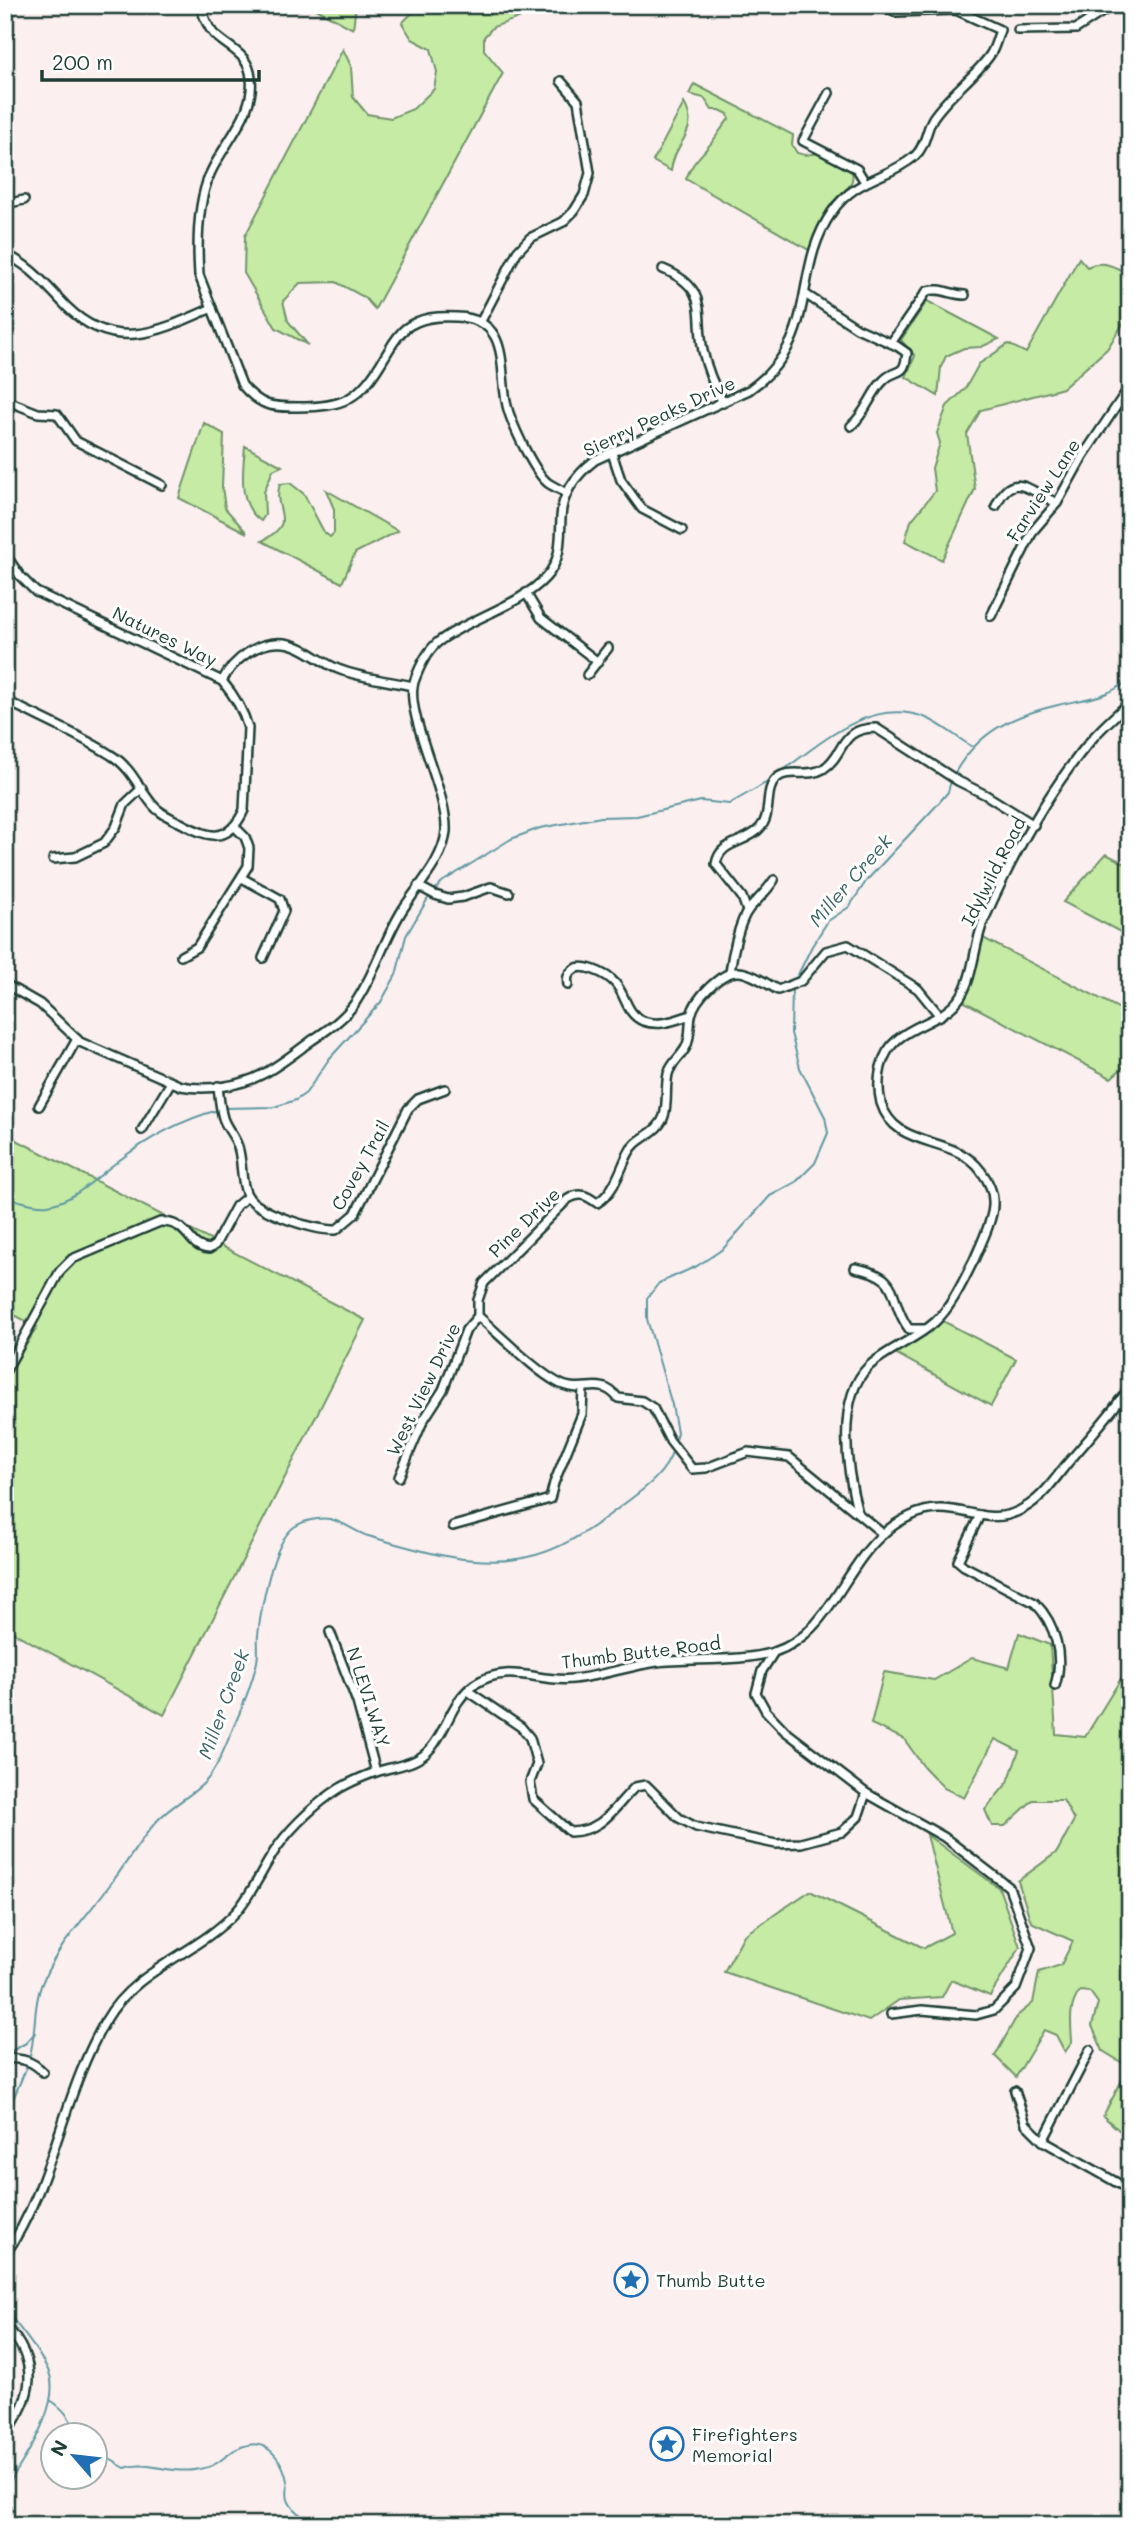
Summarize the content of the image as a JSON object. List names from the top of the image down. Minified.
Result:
{"streets":{"street":["Sierry Peaks Drive","Farview Lane","Natures Way","Idylwild Road","Covey Trail","Pine Drive","West View Drive","Thumb Butte Road","N LEVI WAY"]},"crossings":[["Pine Drive","West View Drive"],["Thumb Butte Road","N LEVI WAY"]],"water":["Miller Creek"],"places":{"place":["Thumb Butte","Firefighters Memorial"]},"scale_bar":"200 m","north":"top left"}
